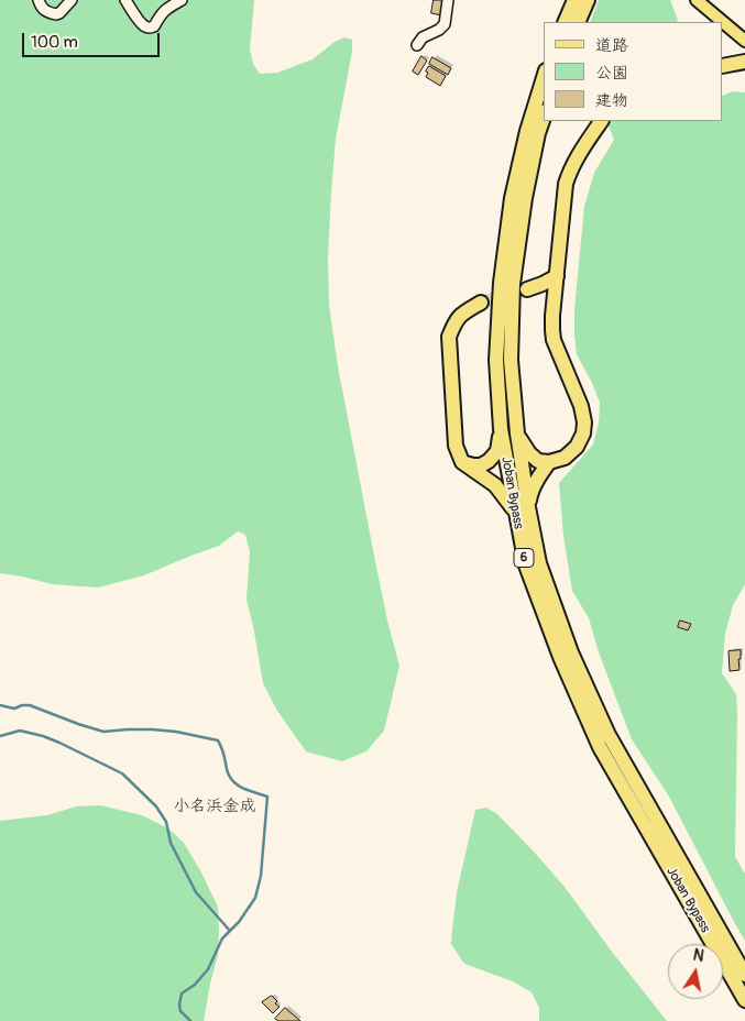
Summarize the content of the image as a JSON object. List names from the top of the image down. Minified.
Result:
{"streets":{"highway":["Joban Bypass","6"]},"districts":["小名浜金成"],"legend":["道路","公園","建物"],"scale_bar":"100 m","north":"top"}
